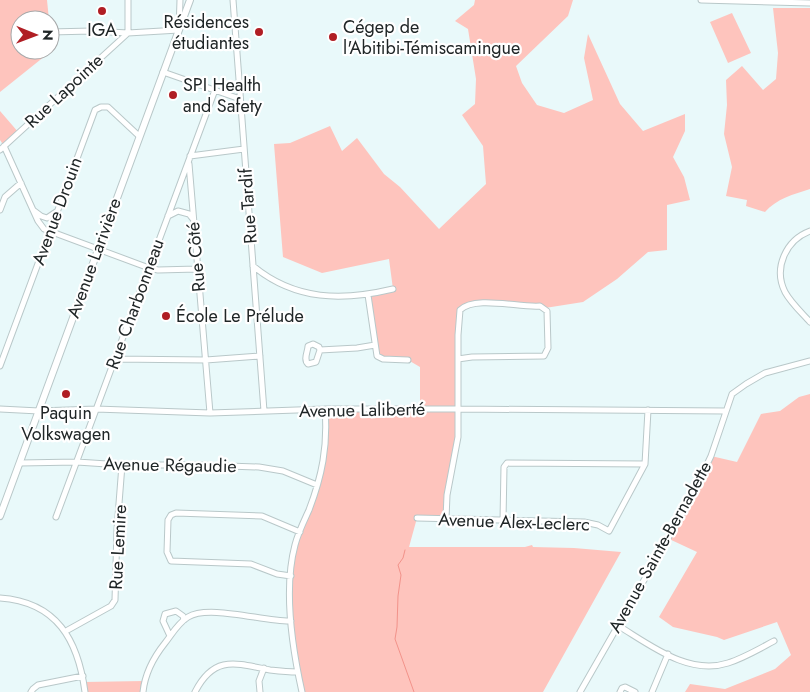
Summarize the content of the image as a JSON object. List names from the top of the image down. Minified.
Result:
{"streets":{"main road":["Avenue Larivière"],"street":["Rue Lapointe","Rue Tardif","Avenue Drouin","Rue Côté","Rue Charbonneau","Avenue Laliberté","Avenue Régaudie","Avenue Alex-Leclerc","Rue Lemire","Avenue Sainte-Bernadette"]},"crossings":[["Rue Tardif","Avenue Laliberté"],["Avenue Drouin","Avenue Larivière"],["Rue Côté","Rue Charbonneau"],["Rue Côté","Avenue Laliberté"],["Avenue Larivière","Avenue Laliberté"],["Avenue Larivière","Avenue Régaudie"],["Rue Charbonneau","Avenue Laliberté"],["Rue Charbonneau","Avenue Régaudie"],["Avenue Laliberté","Avenue Sainte-Bernadette"],["Avenue Régaudie","Rue Lemire"]],"places":["IGA","Résidences étudiantes","Cégep de l'Abitibi-Témiscamingue","SPI Health and Safety","École Le Prélude","Paquin Volkswagen"],"north":"right"}
